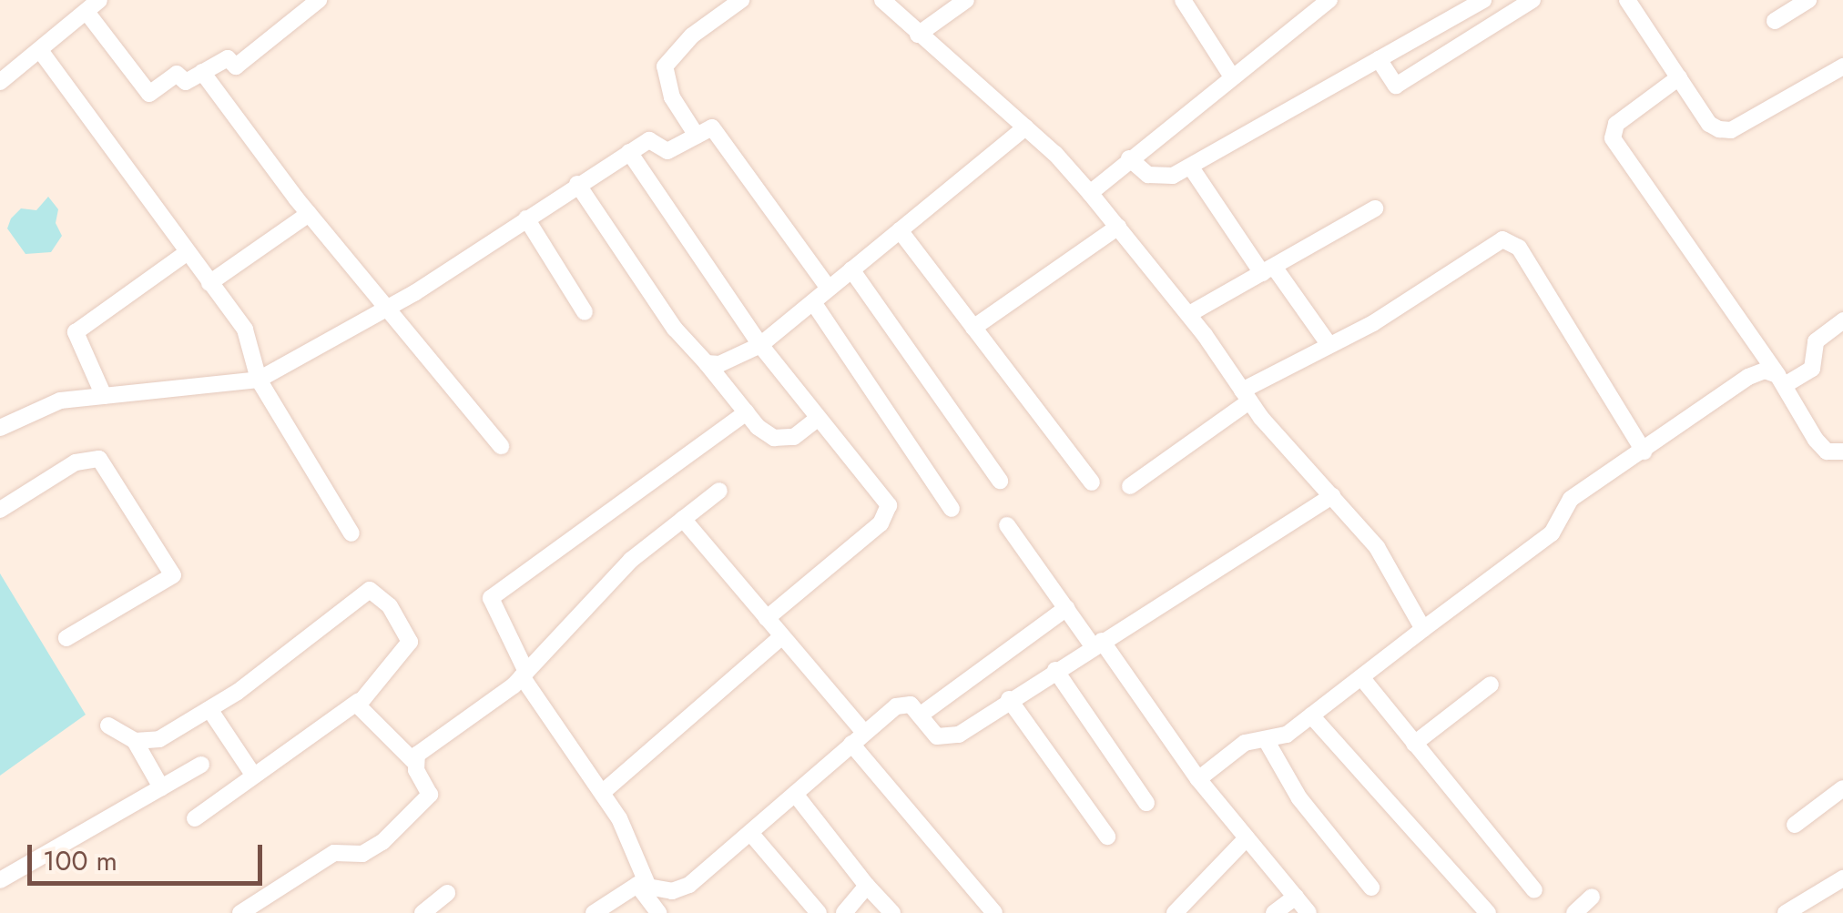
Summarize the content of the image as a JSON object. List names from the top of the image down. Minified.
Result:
{"scale_bar":"100 m"}
